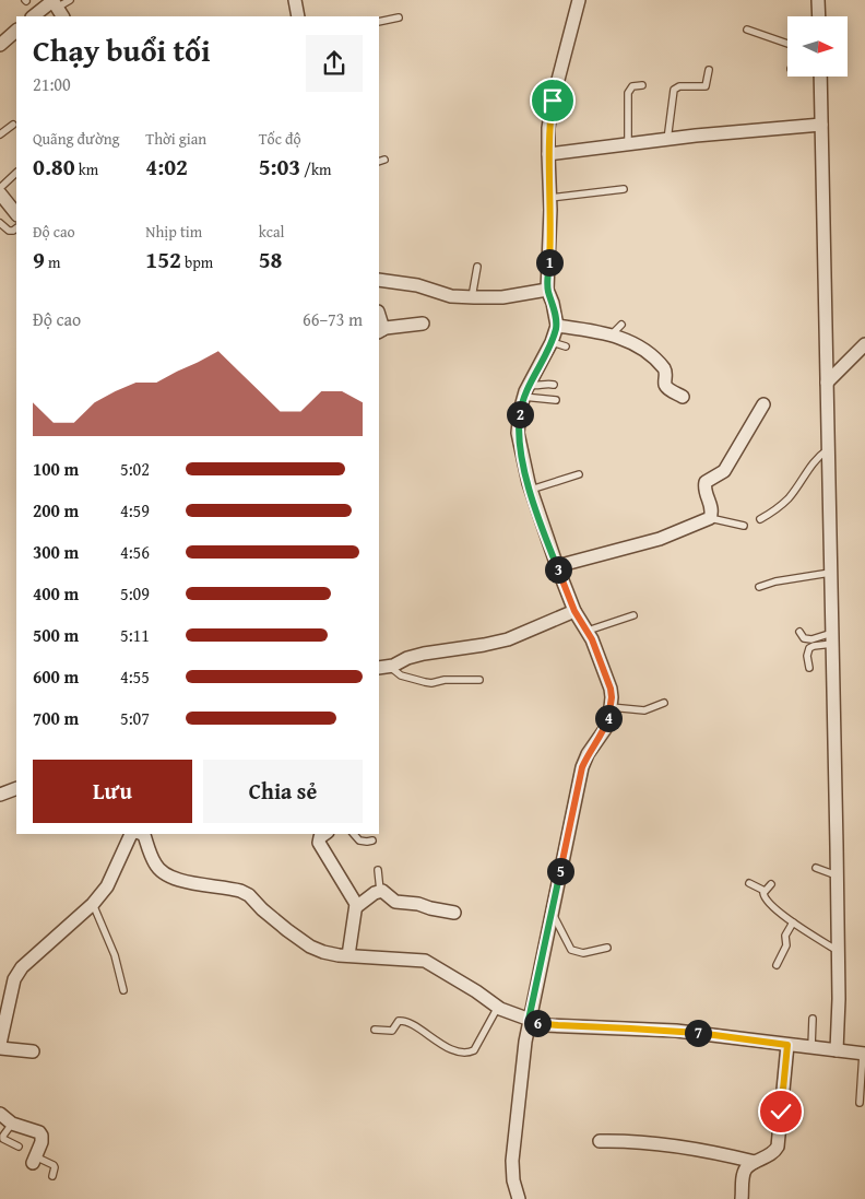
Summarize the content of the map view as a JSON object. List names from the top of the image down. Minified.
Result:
{"north":"right","page":{"heading":["Chạy buổi tối","21:00"],"stats":[["Quãng đường","0.80 km"],["Thời gian","4:02"],["Tốc độ","5:03 /km"],["Độ cao","9 m"],["Nhịp tim","152 bpm"],["kcal","58"]],"pins":["1","2","3","4","5","6","7"],"chart":["Độ cao","66–73 m"],"list":[{"name":"100 m","note":"5:02"},{"name":"200 m","note":"4:59"},{"name":"300 m","note":"4:56"},{"name":"400 m","note":"5:09"},{"name":"500 m","note":"5:11"},{"name":"600 m","note":"4:55"},{"name":"700 m","note":"5:07"}],"buttons":["Lưu","Chia sẻ"]}}
